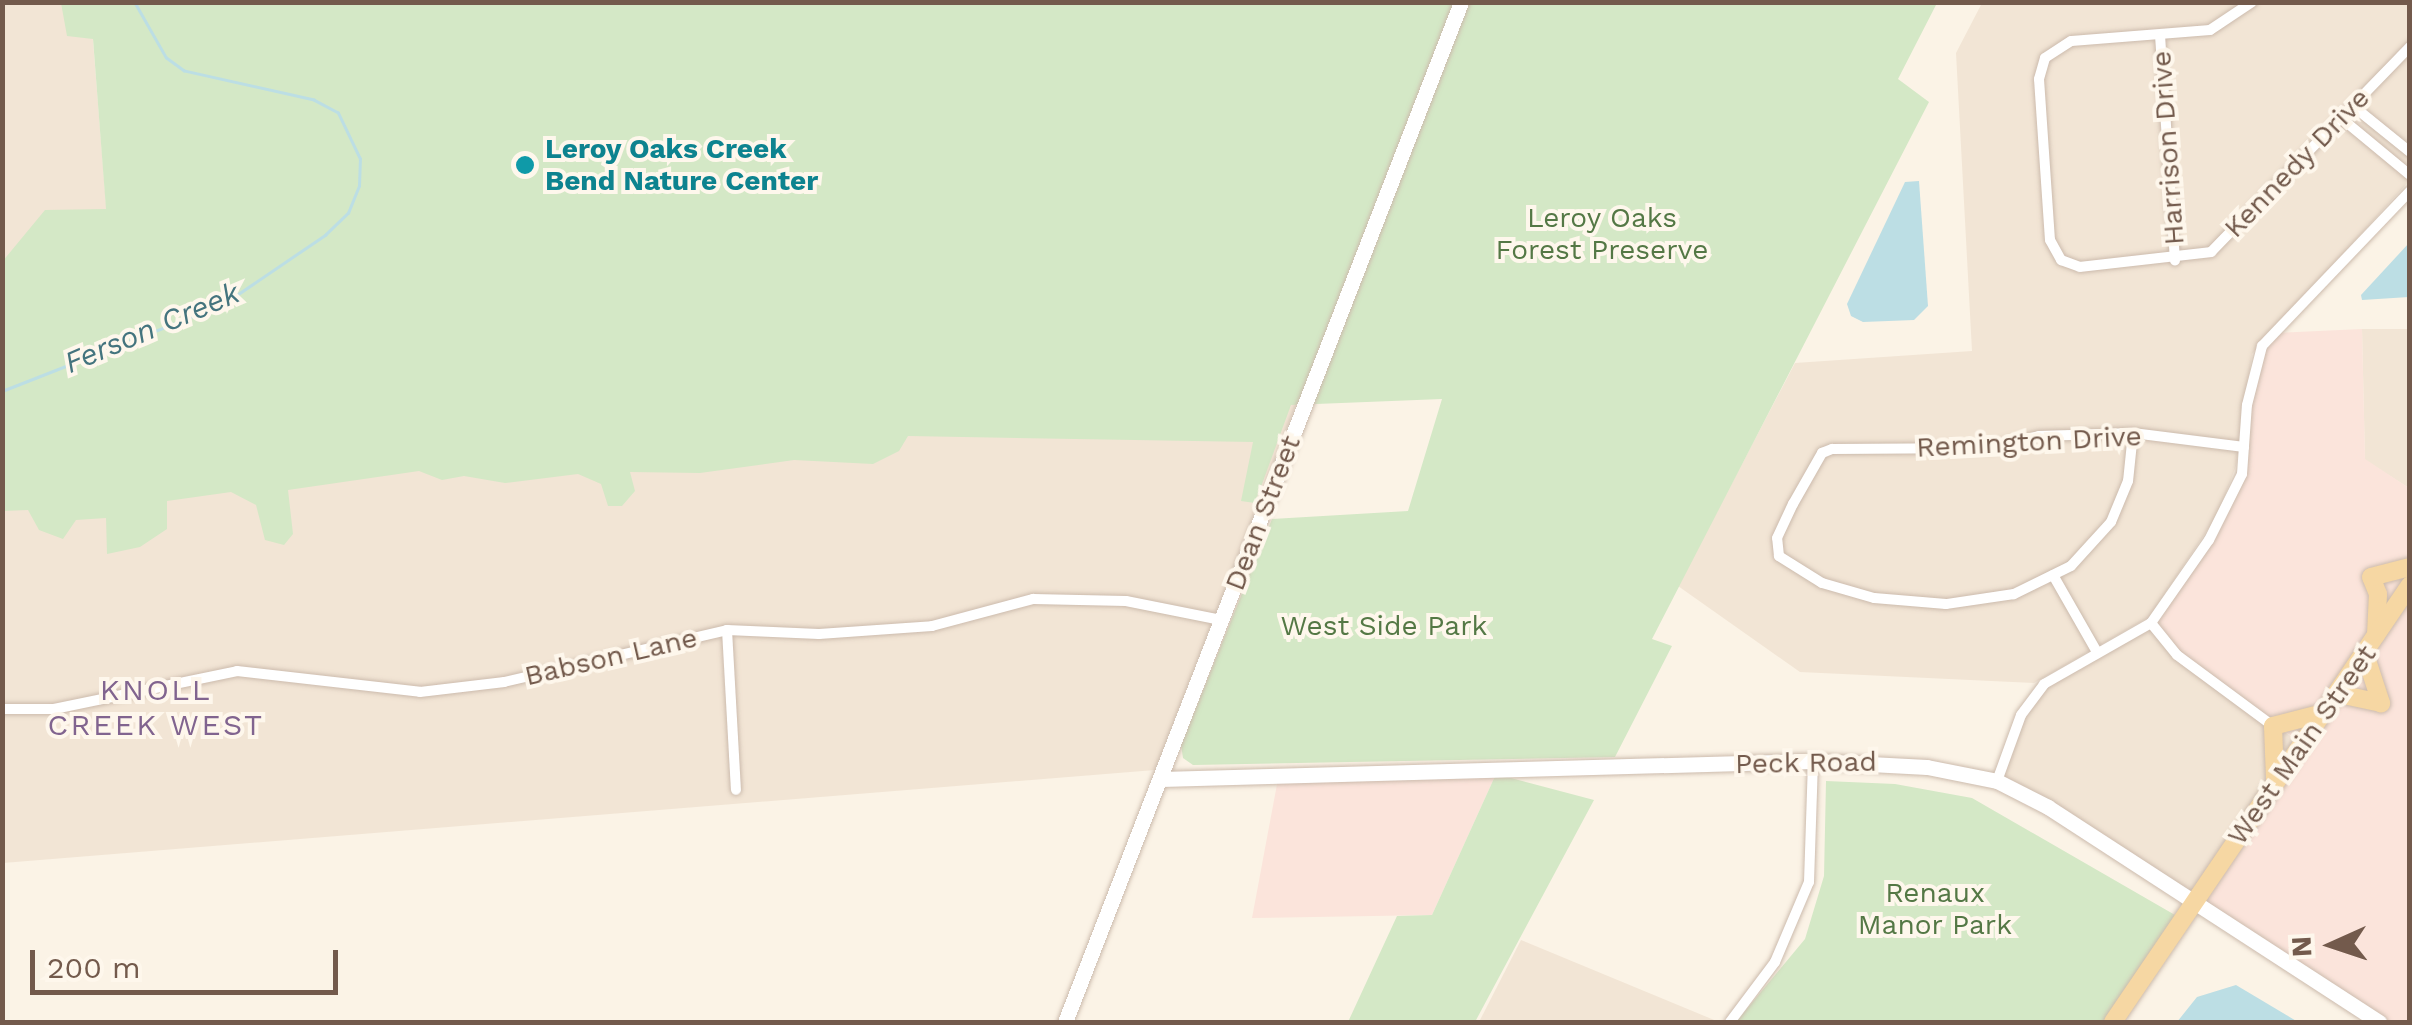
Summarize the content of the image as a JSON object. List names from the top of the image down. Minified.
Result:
{"streets":{"main road":["West Main Street"],"street":["Harrison Drive","Kennedy Drive","Remington Drive","Dean Street","Babson Lane","Peck Road"]},"crossings":[["Harrison Drive","Kennedy Drive"],["Dean Street","Babson Lane"],["Dean Street","Peck Road"],["West Main Street","Peck Road"]],"districts":["KNOLL CREEK WEST"],"water":["Ferson Creek"],"parks":["Leroy Oaks Forest Preserve","West Side Park","Renaux Manor Park"],"places":["Leroy Oaks Creek Bend Nature Center"],"scale_bar":"200 m","north":"left"}
